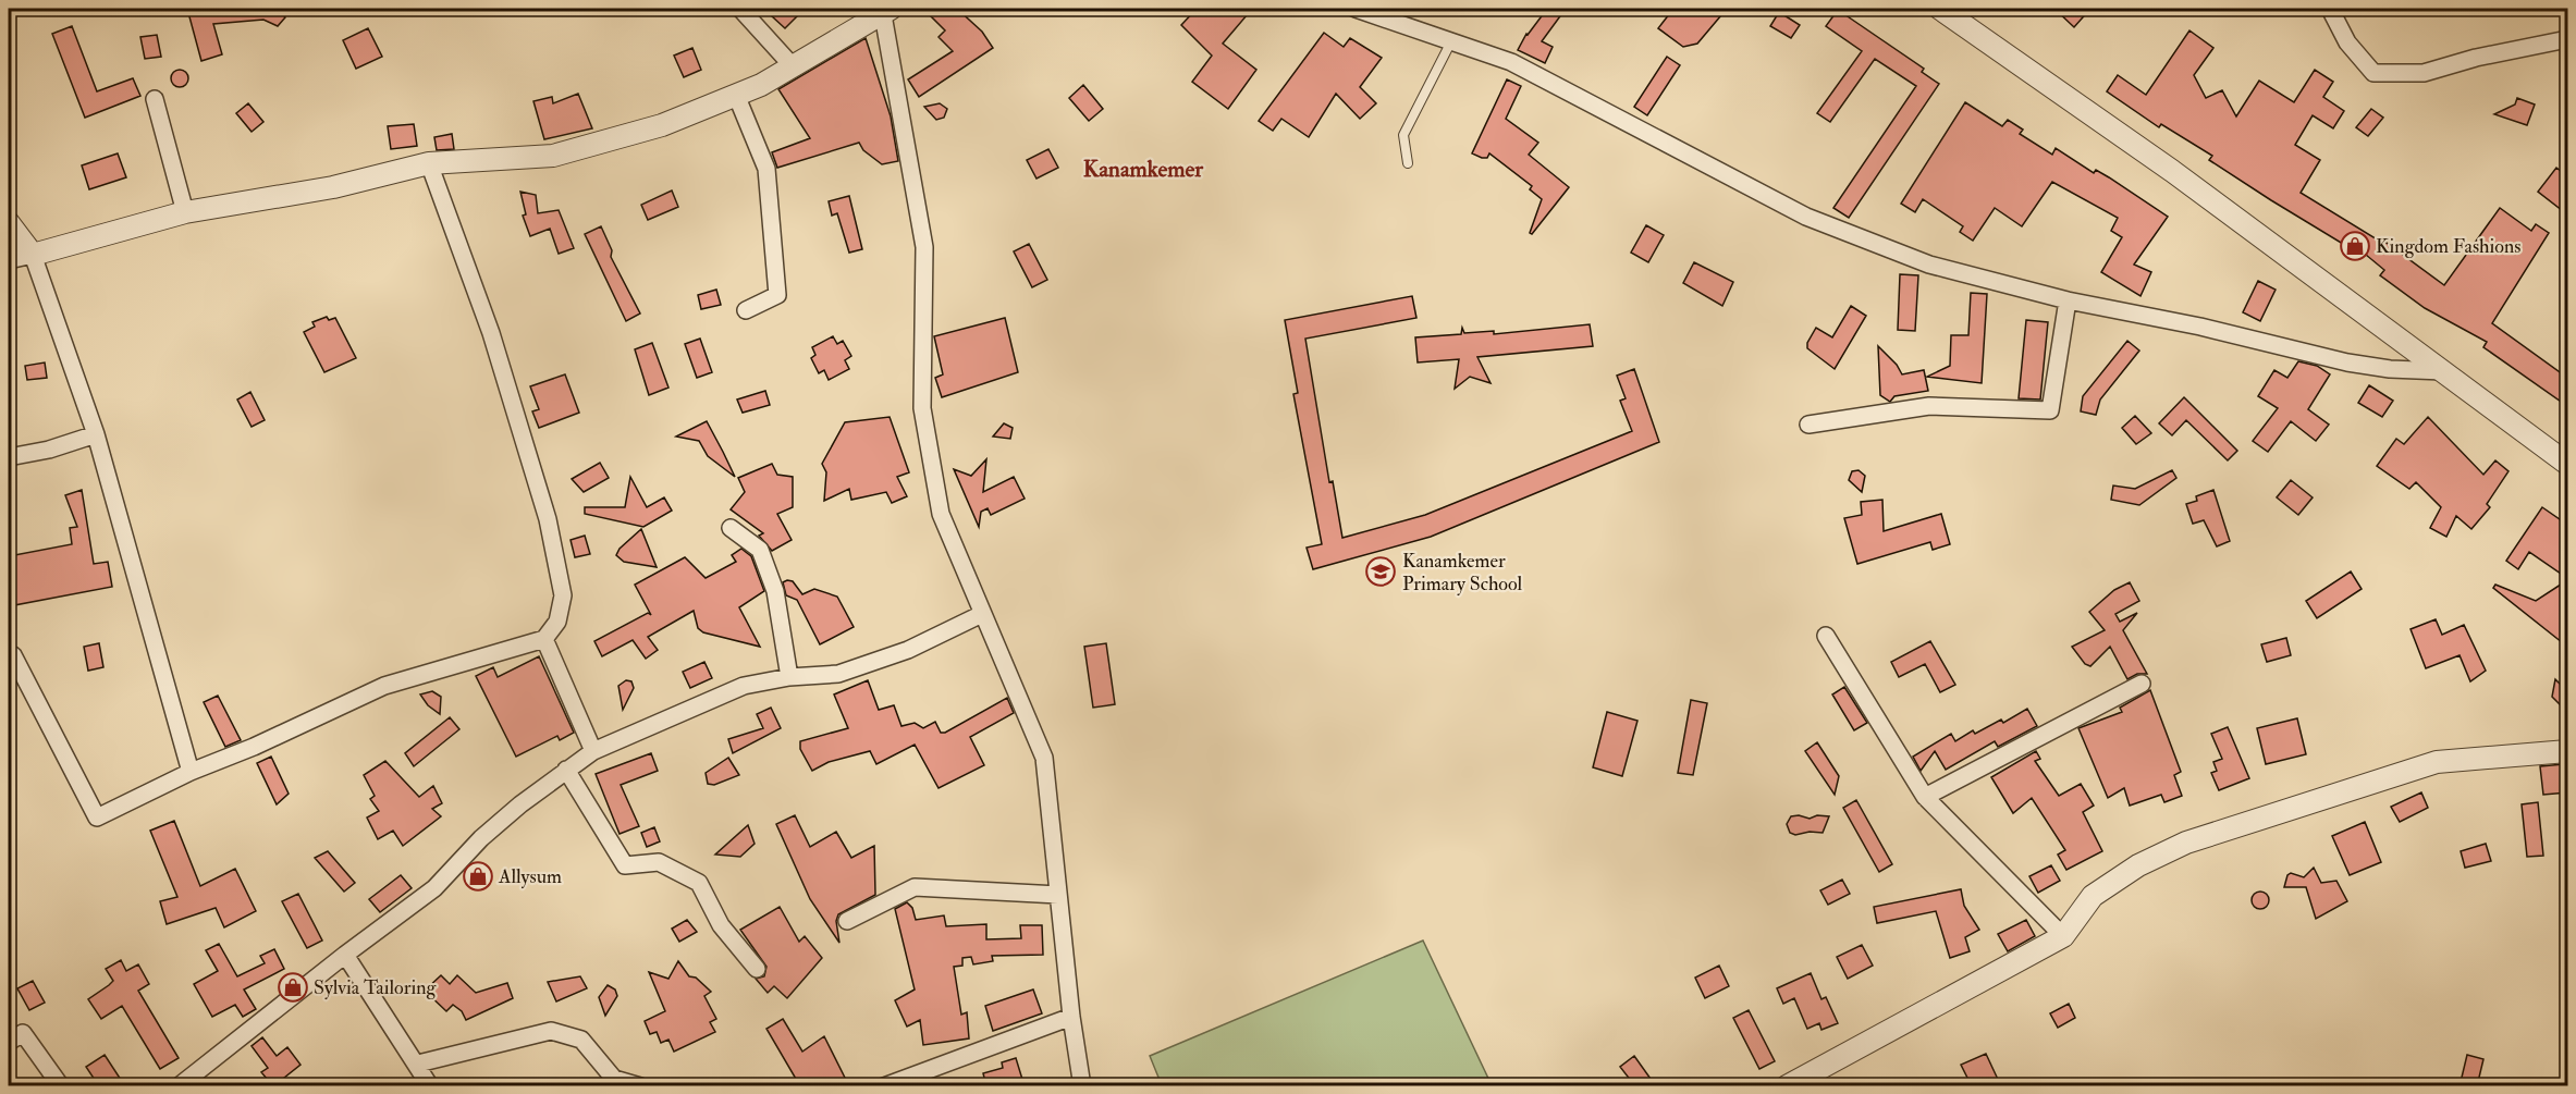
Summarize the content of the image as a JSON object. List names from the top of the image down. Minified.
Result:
{"districts":["Kanamkemer"],"places":{"shop":["Kingdom Fashions","Allysum","Sylvia Tailoring"],"school or university":["Kanamkemer Primary School"]}}
